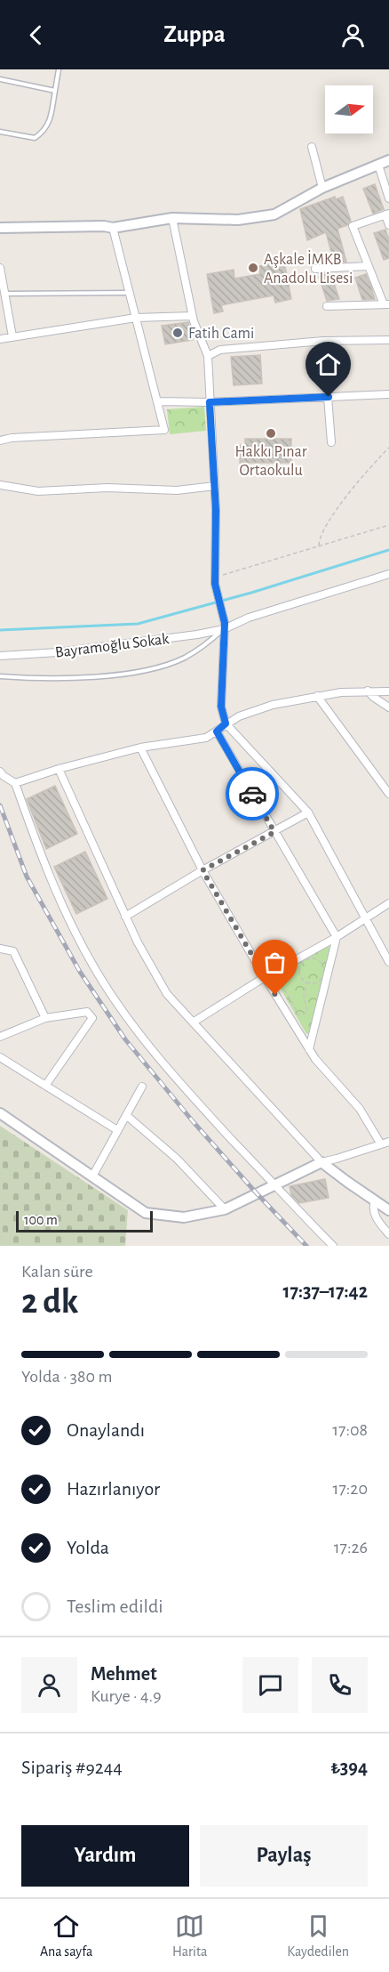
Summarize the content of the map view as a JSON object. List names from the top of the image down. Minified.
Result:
{"streets":{"street":["Bayramoğlu Sokak"]},"places":["Aşkale İMKB Anadolu Lisesi","Fatih Cami","Hakkı Pınar Ortaokulu"],"scale_bar":"100 m","north":"right","page":{"header":"Zuppa","scale":"100 m","heading":["2 dk","Kalan süre","17:37–17:42"],"panel":["Mehmet","Kurye · 4.9","Sipariş #9244","₺394"],"bar":"Yolda · 380 m","list":[["Onaylandı","17:08"],["Hazırlanıyor","17:20"],["Yolda","17:26"],"Teslim edildi"],"buttons":["Yardım","Paylaş"],"tabs":["Ana sayfa","Harita","Kaydedilen"]}}
